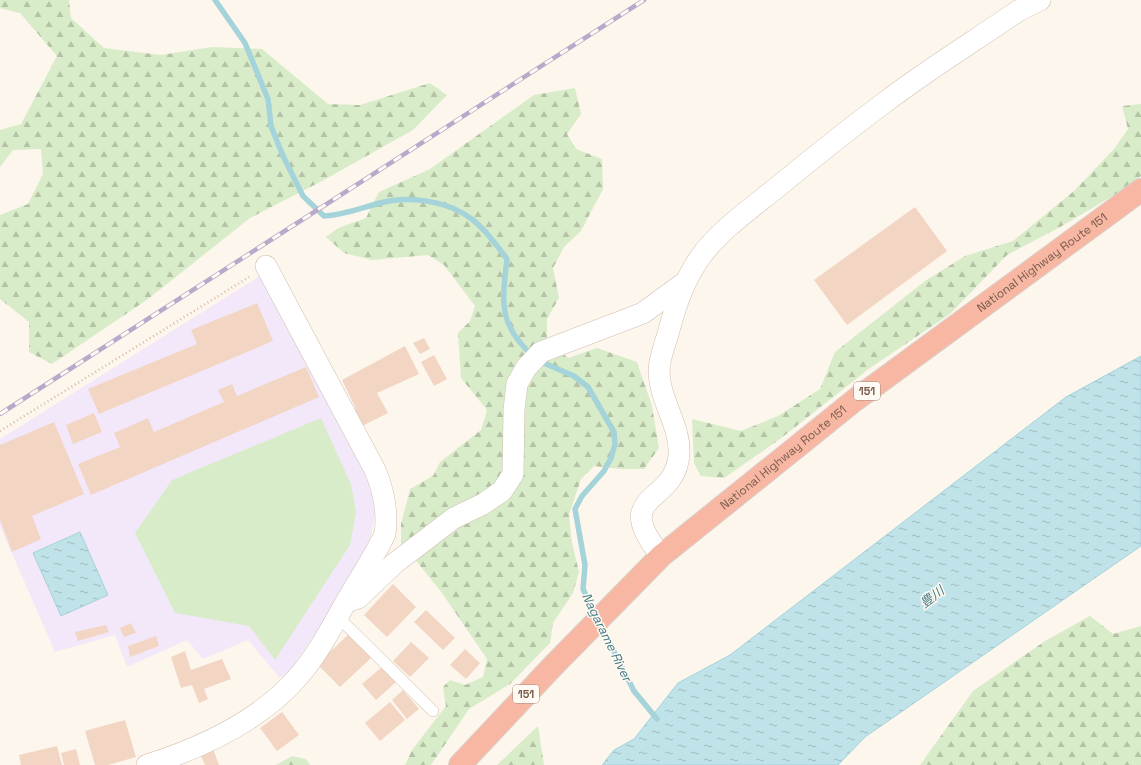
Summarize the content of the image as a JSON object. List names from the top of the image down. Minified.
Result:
{"streets":{"highway":["National Highway Route 151","151"]},"water":["豊川","Nagarame River"]}
